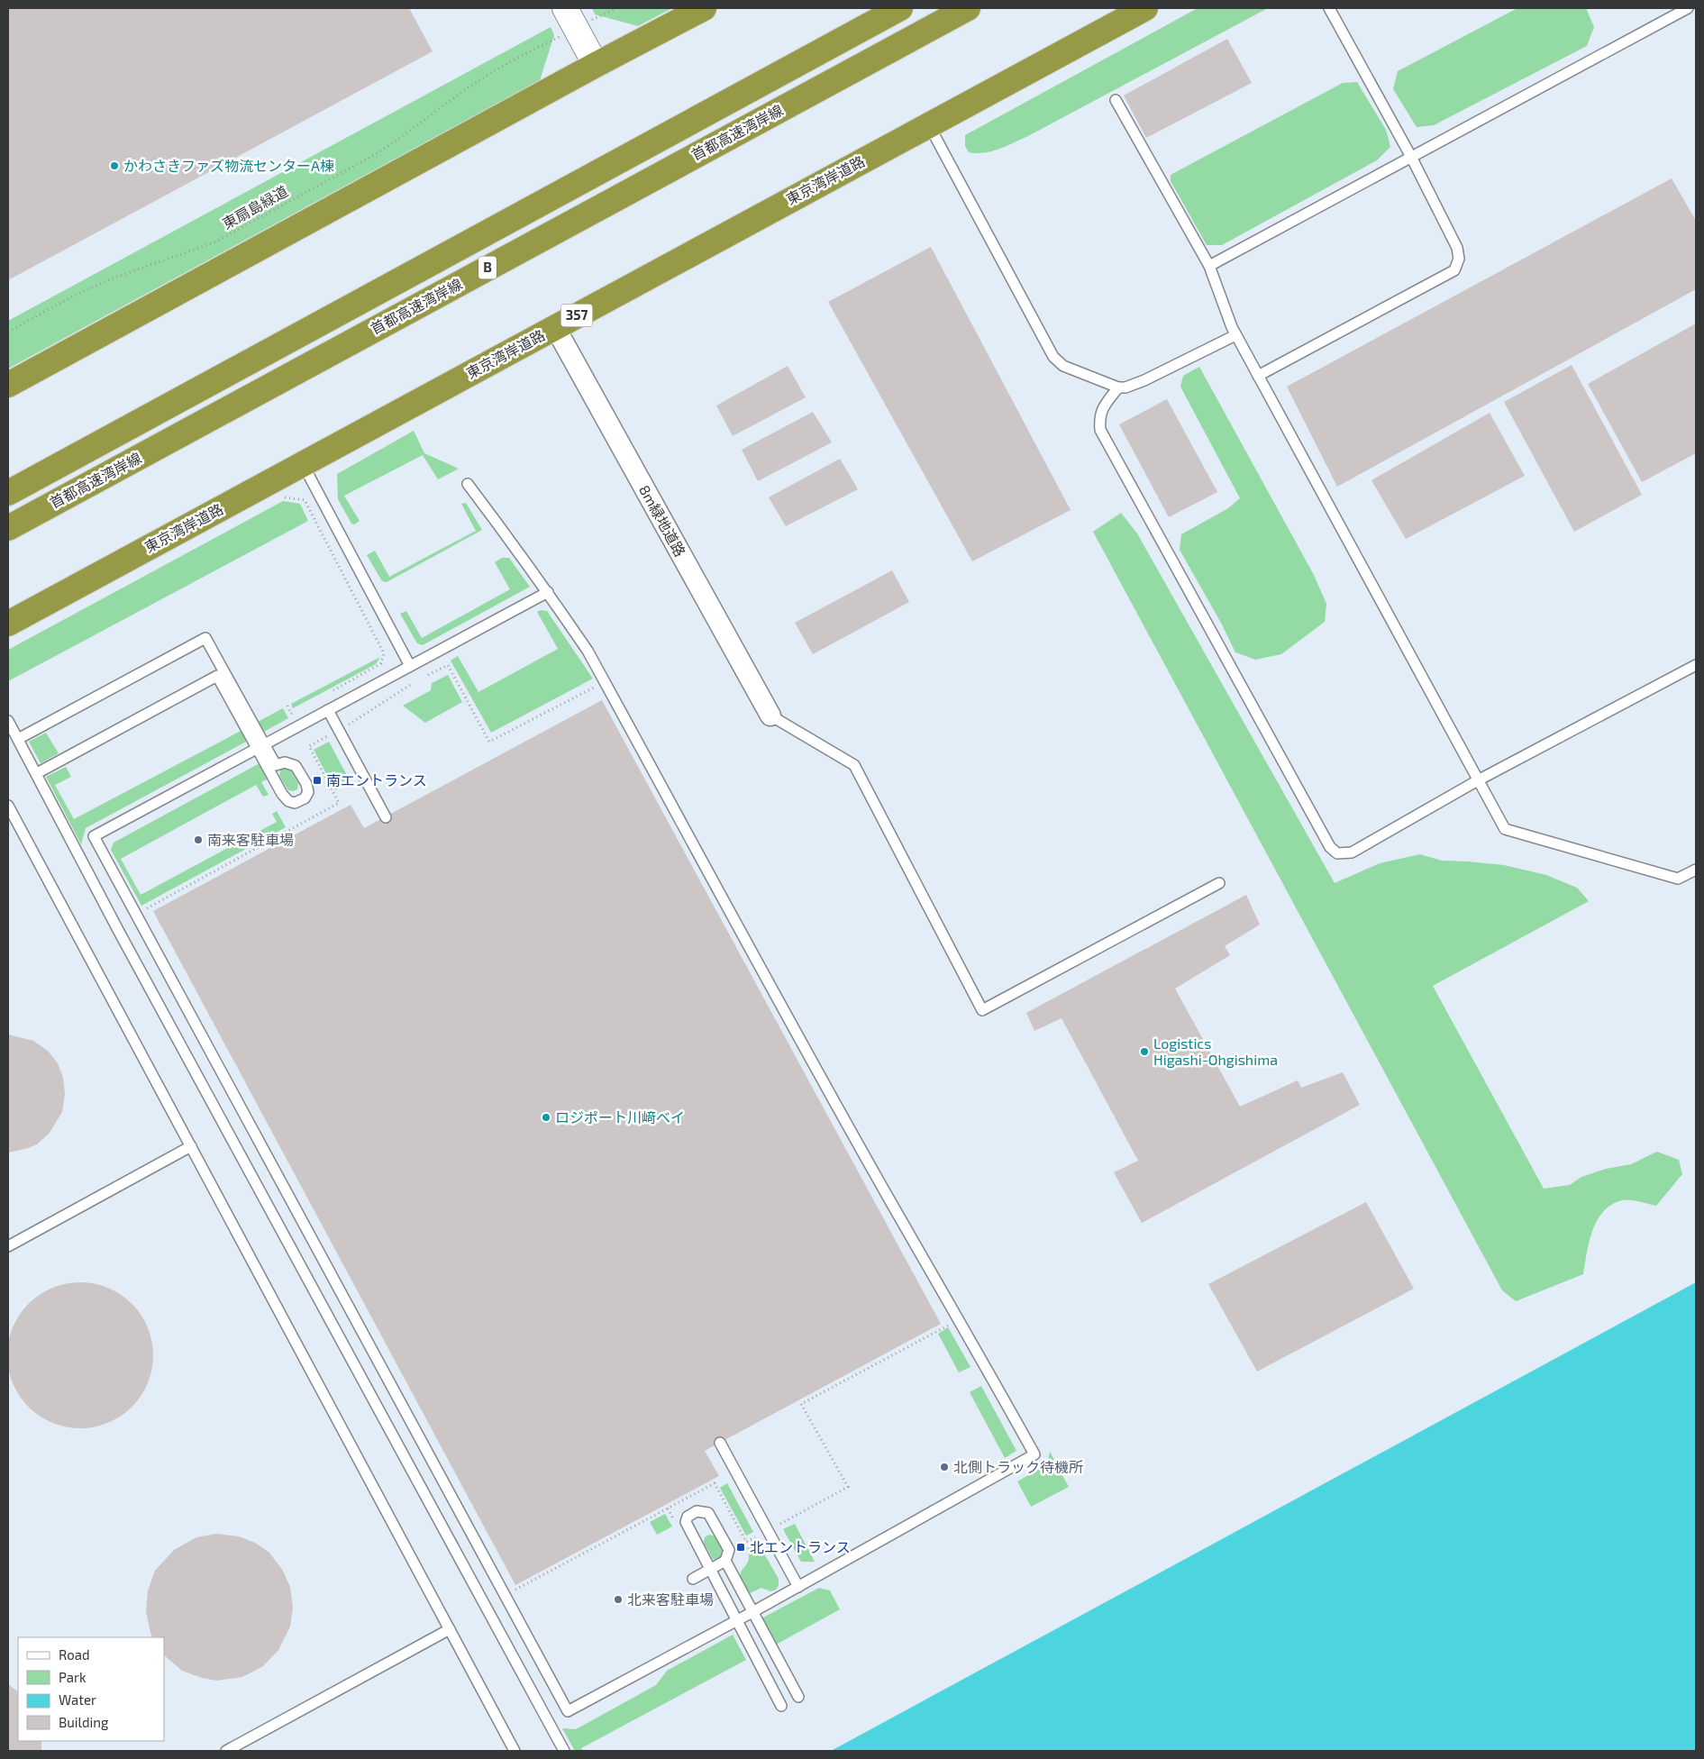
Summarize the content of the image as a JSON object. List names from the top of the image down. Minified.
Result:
{"streets":{"highway":["首都高速湾岸線","東京湾岸道路","B","357"],"street":["8m緑地道路"],"path":["東扇島緑道"]},"crossings":[["東京湾岸道路","8m緑地道路"]],"places":{"other":["かわさきファズ物流センターA棟","南来客駐車場","Logistics Higashi-Ohgishima","ロジポート川﨑ベイ","北側トラック待機所","北来客駐車場"],"transit":["南エントランス","北エントランス"]},"legend":["Road","Park","Water","Building"]}
